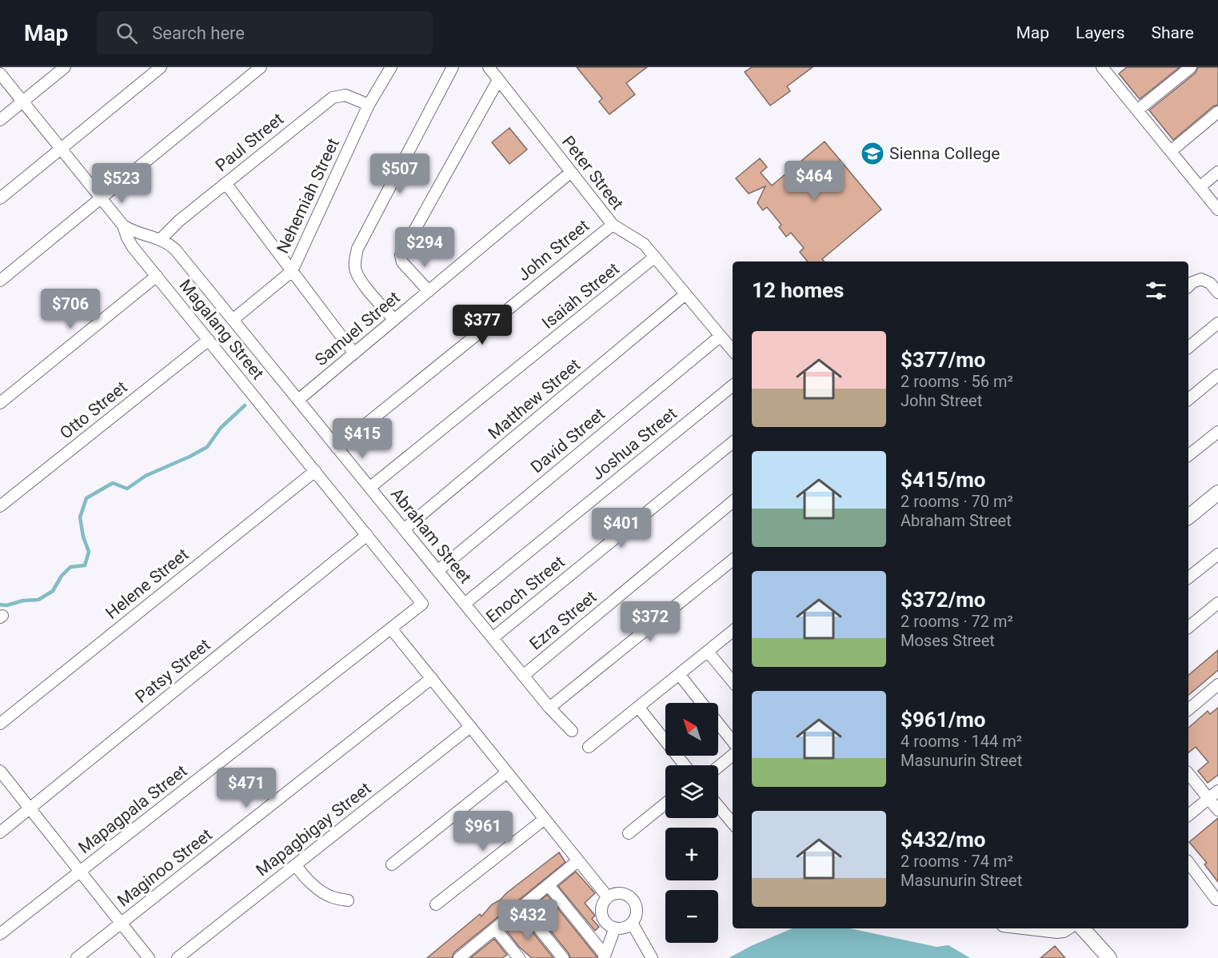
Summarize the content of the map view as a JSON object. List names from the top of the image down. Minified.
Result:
{"streets":{"street":["Paul Street","Peter Street","Nehemiah Street","John Street","Isaiah Street","Samuel Street","Magalang Street","Matthew Street","Otto Street","David Street","Joshua Street","Abraham Street","Helene Street","Enoch Street","Ezra Street","Patsy Street","Mapagpala Street","Mapagbigay Street","Maginoo Street"]},"crossings":[["Paul Street","Nehemiah Street"],["Paul Street","Abraham Street"],["Peter Street","John Street"],["Peter Street","Isaiah Street"],["Peter Street","Samuel Street"],["Peter Street","Matthew Street"],["Peter Street","David Street"],["Nehemiah Street","Abraham Street"],["John Street","Abraham Street"],["Isaiah Street","Abraham Street"],["Samuel Street","Abraham Street"],["Magalang Street","Otto Street"],["Magalang Street","Abraham Street"],["Magalang Street","Helene Street"],["Magalang Street","Patsy Street"],["Magalang Street","Mapagpala Street"],["Matthew Street","Abraham Street"],["David Street","Abraham Street"],["Joshua Street","Abraham Street"],["Abraham Street","Enoch Street"],["Abraham Street","Ezra Street"]],"places":{"school or university":["Sienna College"]},"north":"top left","page":{"header":"Map","search":"Search here","nav":["Map","Layers","Share"],"price":["$507","$464","$523","$294","$706","$377","$415","$401","$372","$471","$961","$432"],"heading":"12 homes","list":[{"name":"$377/mo","note":"2 rooms · 56 m² · John Street"},{"name":"$415/mo","note":"2 rooms · 70 m² · Abraham Street"},{"name":"$372/mo","note":"2 rooms · 72 m² · Moses Street"},{"name":"$961/mo","note":"4 rooms · 144 m² · Masunurin Street"},{"name":"$432/mo","note":"2 rooms · 74 m² · Masunurin Street"}],"map_buttons":["+","−"]}}
